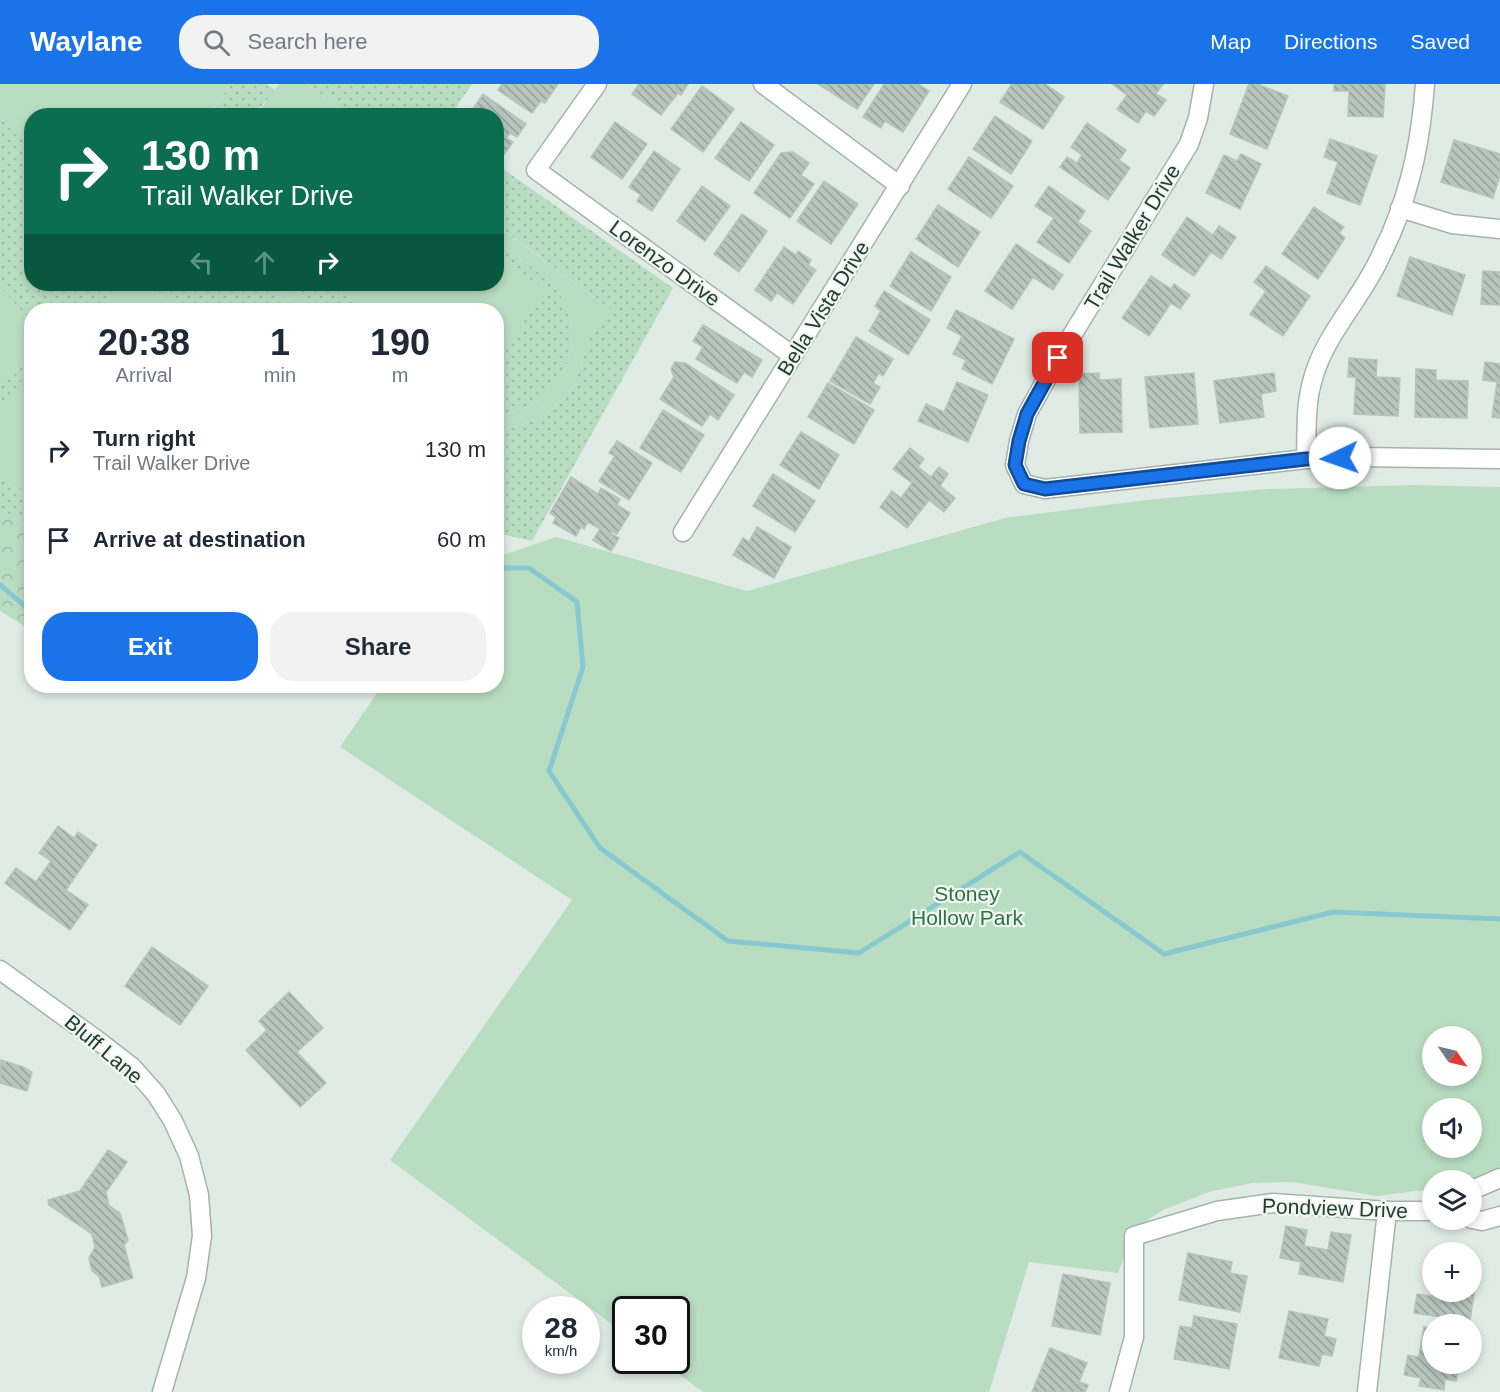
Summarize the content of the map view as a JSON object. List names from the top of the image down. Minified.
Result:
{"streets":{"street":["Trail Walker Drive","Lorenzo Drive","Bella Vista Drive","Bluff Lane","Pondview Drive"]},"crossings":[["Lorenzo Drive","Bella Vista Drive"]],"parks":["Stoney Hollow Park"],"north":"bottom right","page":{"header":"Waylane","search":"Search here","nav":["Map","Directions","Saved"],"turn":["130 m","Trail Walker Drive"],"eta":["20:38","Arrival","1","min","190","m"],"list":[{"name":"Turn right","note":"Trail Walker Drive","value":"130 m"},{"name":"Arrive at destination","value":"60 m"}],"buttons":["Exit","Share"],"map_buttons":["+","−"],"speed":"28 km/h","limit":"30"}}
